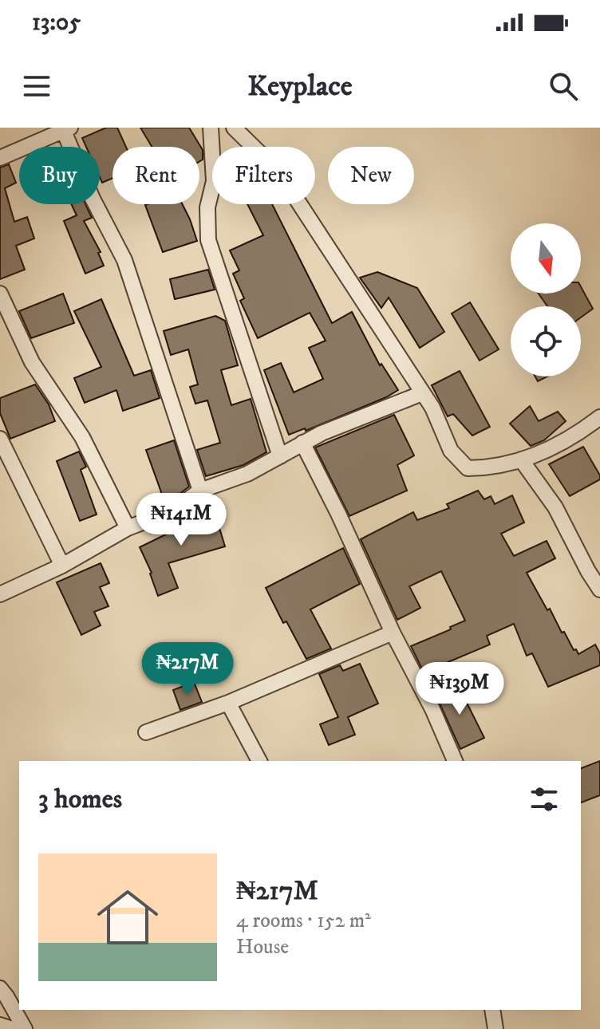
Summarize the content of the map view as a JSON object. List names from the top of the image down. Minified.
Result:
{"north":"bottom","page":{"status":"13:05","header":"Keyplace","chip":["Buy","Rent","Filters","New"],"price":["₦141M","₦217M","₦139M"],"heading":"3 homes","list":[{"name":"₦217M","note":"4 rooms · 152 m² · House"}]}}
